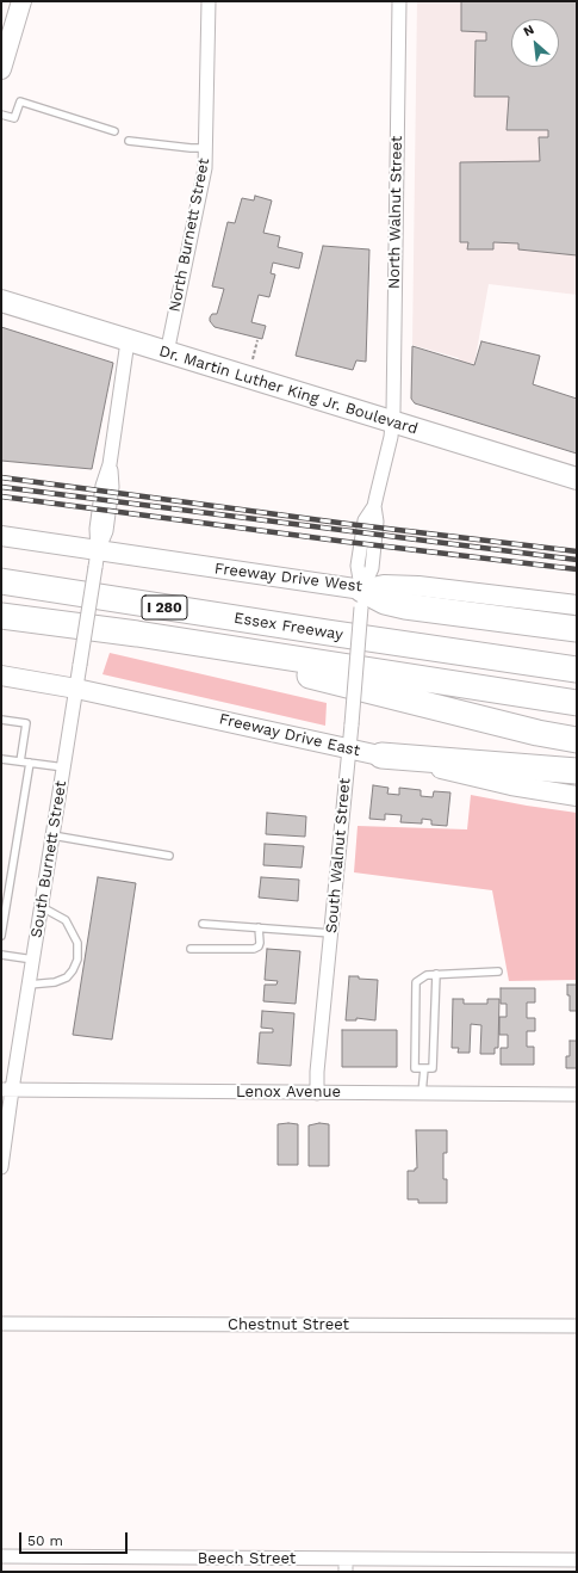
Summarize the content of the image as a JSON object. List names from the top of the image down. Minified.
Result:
{"streets":{"highway":["I 280","Essex Freeway"],"main road":["Dr. Martin Luther King Jr. Boulevard","Freeway Drive West","Freeway Drive East"],"street":["North Walnut Street","North Burnett Street","South Walnut Street","South Burnett Street","Lenox Avenue","Chestnut Street","Beech Street"]},"crossings":[["North Walnut Street","Dr. Martin Luther King Jr. Boulevard"],["North Walnut Street","South Walnut Street"],["North Burnett Street","Dr. Martin Luther King Jr. Boulevard"],["Dr. Martin Luther King Jr. Boulevard","South Walnut Street"],["Dr. Martin Luther King Jr. Boulevard","South Burnett Street"],["Freeway Drive West","South Walnut Street"],["Freeway Drive West","South Burnett Street"],["Freeway Drive East","South Walnut Street"],["Freeway Drive East","South Burnett Street"],["South Walnut Street","Lenox Avenue"],["South Burnett Street","Lenox Avenue"]],"scale_bar":"50 m","north":"top left"}
